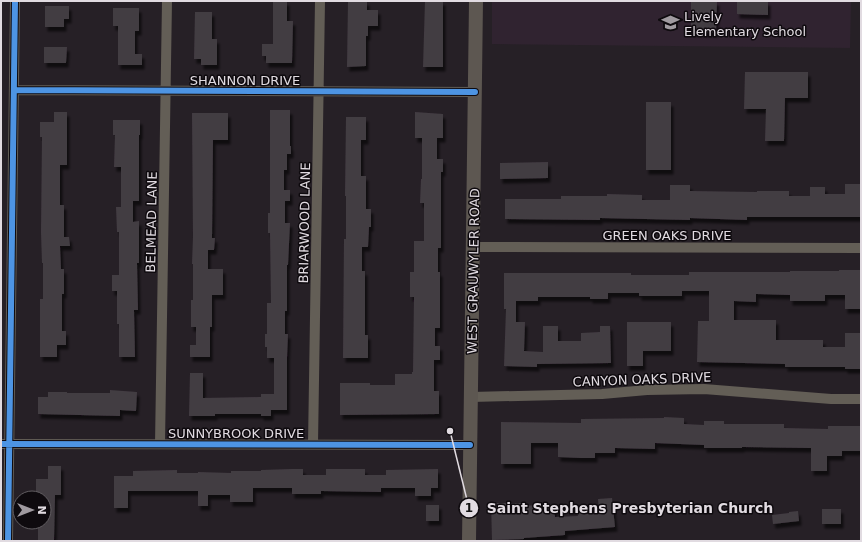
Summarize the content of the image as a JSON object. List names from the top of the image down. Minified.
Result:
{"streets":{"main road":["WEST GRAUWYLER ROAD"],"street":["SHANNON DRIVE","BELMEAD LANE","BRIARWOOD LANE","GREEN OAKS DRIVE","CANYON OAKS DRIVE","SUNNYBROOK DRIVE"]},"crossings":[["SHANNON DRIVE","BELMEAD LANE"],["SHANNON DRIVE","BRIARWOOD LANE"],["SHANNON DRIVE","WEST GRAUWYLER ROAD"],["BELMEAD LANE","SUNNYBROOK DRIVE"],["BRIARWOOD LANE","SUNNYBROOK DRIVE"],["GREEN OAKS DRIVE","WEST GRAUWYLER ROAD"],["WEST GRAUWYLER ROAD","CANYON OAKS DRIVE"],["WEST GRAUWYLER ROAD","SUNNYBROOK DRIVE"]],"places":{"school or university":["Lively Elementary School"],"other":["Saint Stephens Presbyterian Church"]},"north":"right"}
